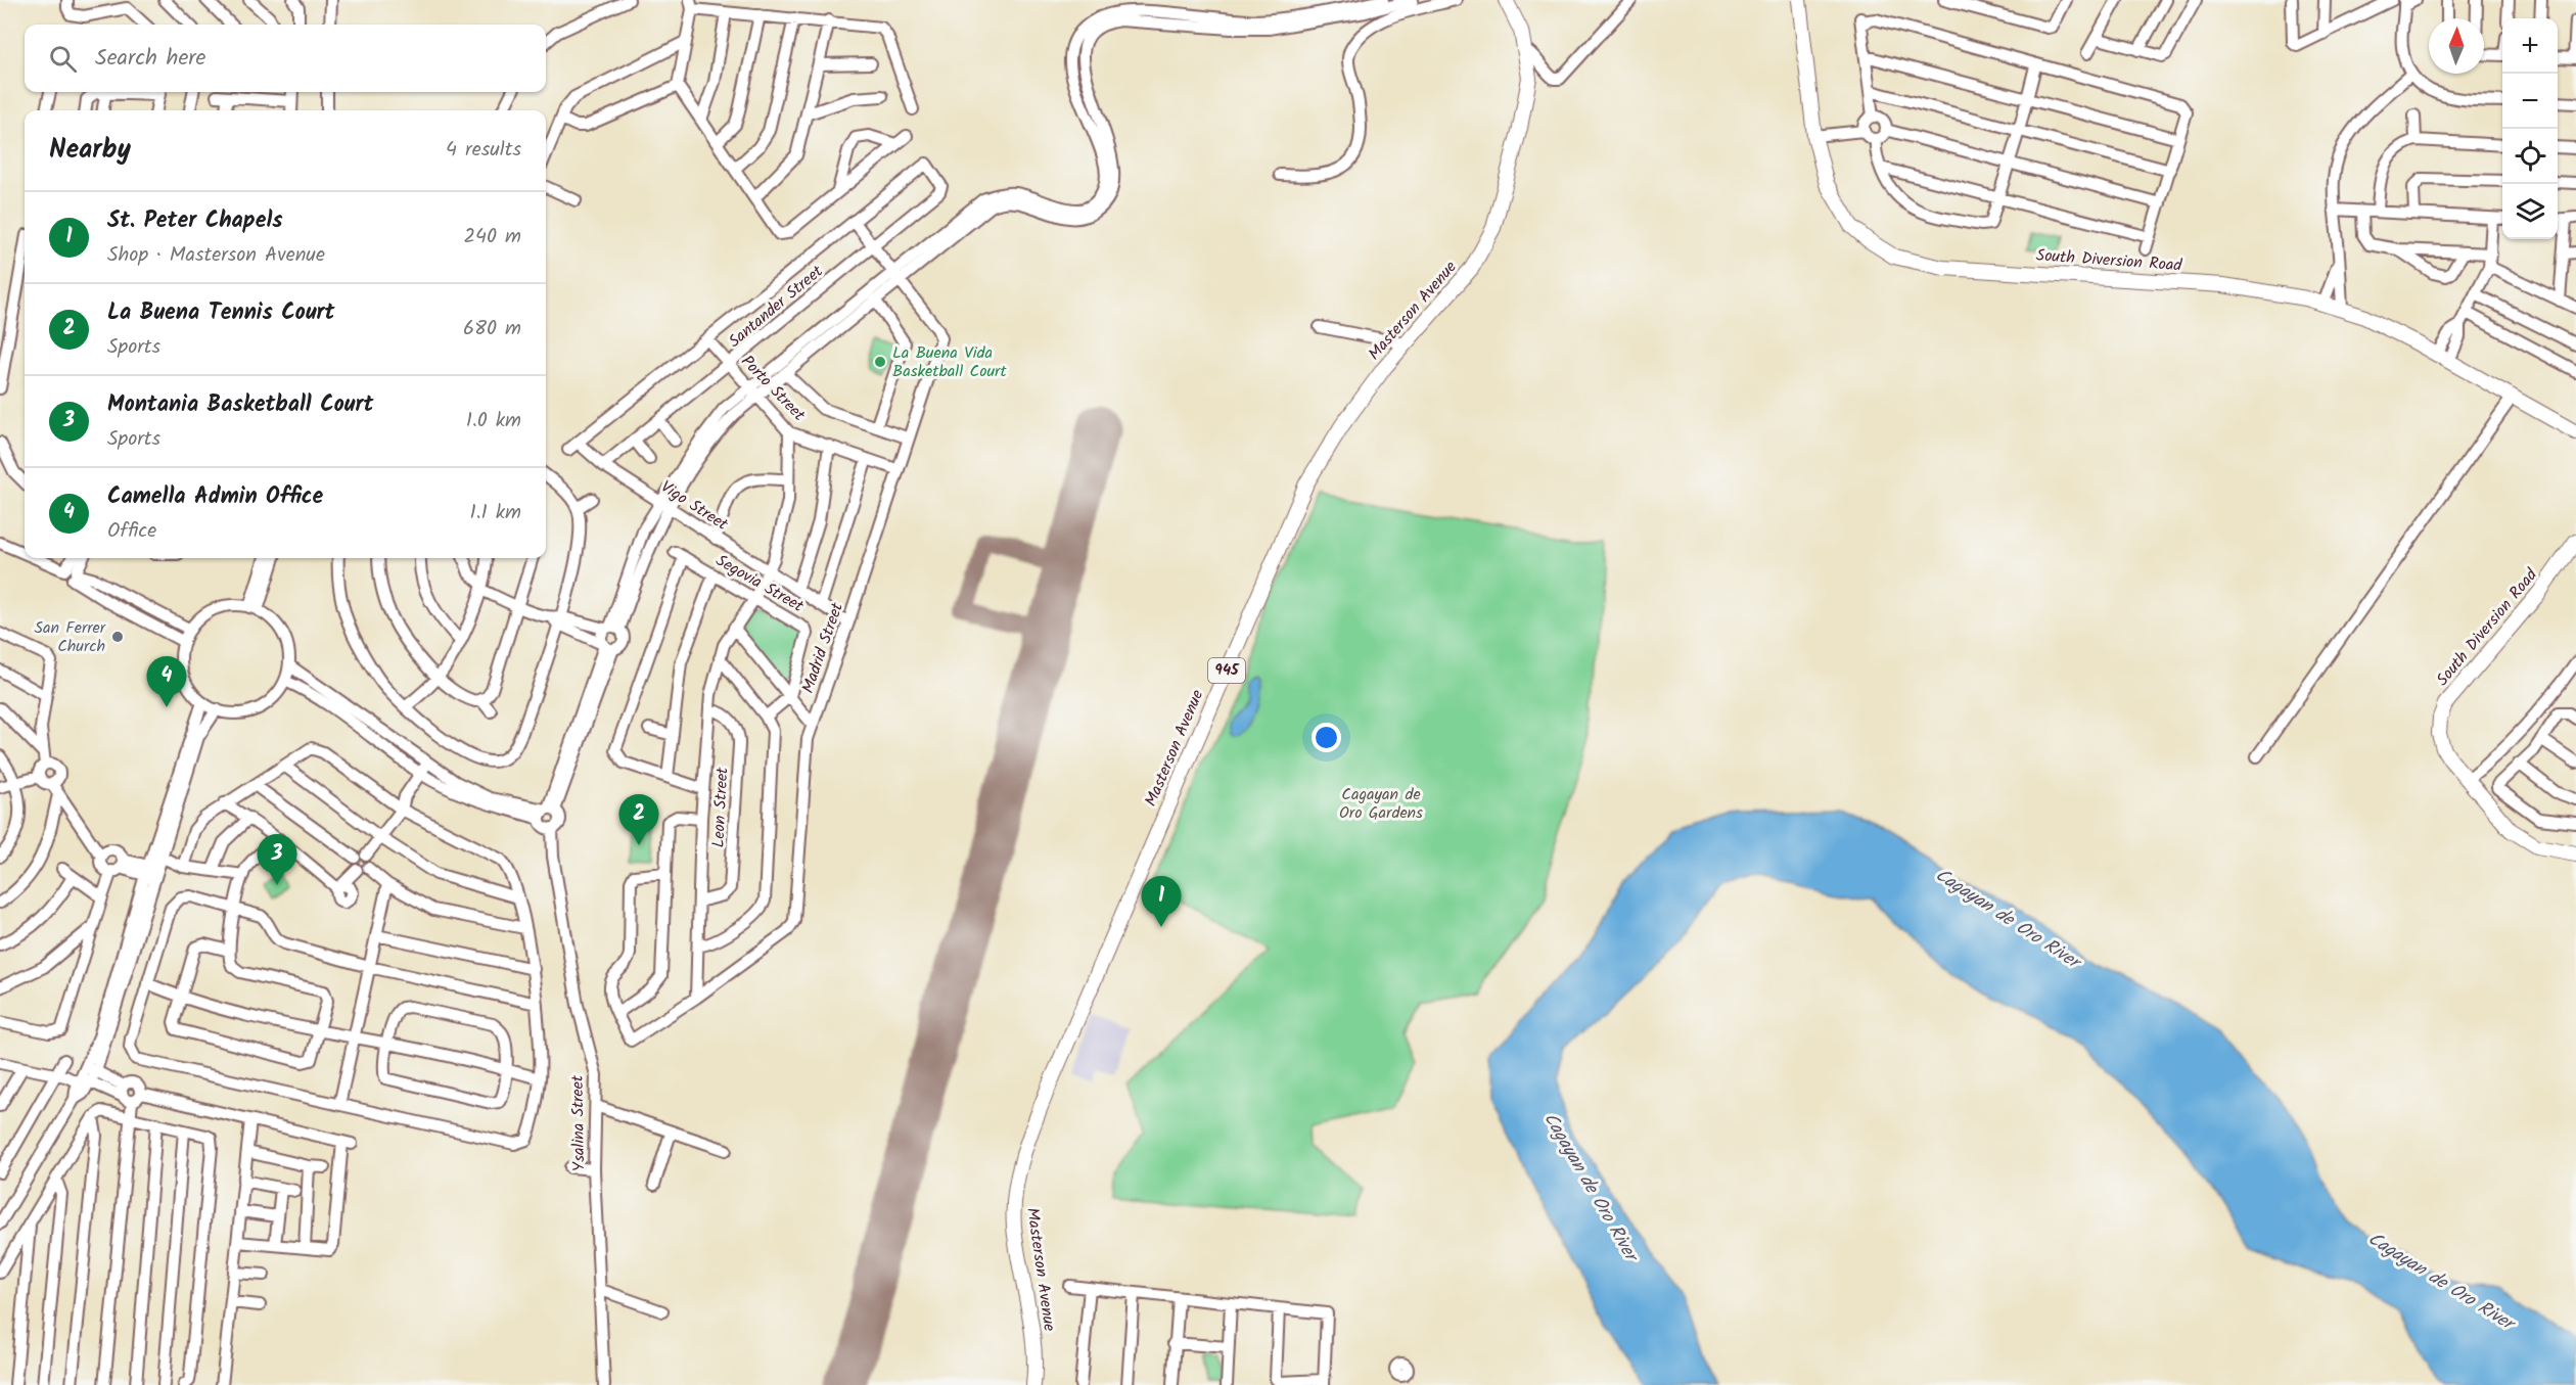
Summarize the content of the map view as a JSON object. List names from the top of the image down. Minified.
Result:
{"streets":{"main road":["South Diversion Road","Masterson Avenue","945"],"street":["Santander Street","Porto Street","Vigo Street","Segovia Street","Madrid Street","Leon Street","Ysalina Street"]},"crossings":[["Santander Street","Porto Street"],["Santander Street","Vigo Street"],["Santander Street","Madrid Street"],["Porto Street","Vigo Street"],["Porto Street","Madrid Street"],["Vigo Street","Madrid Street"]],"water":["Cagayan de Oro River"],"parks":["Cagayan de Oro Gardens"],"places":["La Buena Vida Basketball Court","San Ferrer Church"],"north":"top","page":{"map_buttons":["+","−"],"search":"Search here","heading":["Nearby","4 results"],"list":[{"mark":"1","name":"St. Peter Chapels","note":"Shop · Masterson Avenue","value":"240 m"},{"mark":"2","name":"La Buena Tennis Court","note":"Sports","value":"680 m"},{"mark":"3","name":"Montania Basketball Court","note":"Sports","value":"1.0 km"},{"mark":"4","name":"Camella Admin Office","note":"Office","value":"1.1 km"}],"pins":["4","2","3","1"]}}
